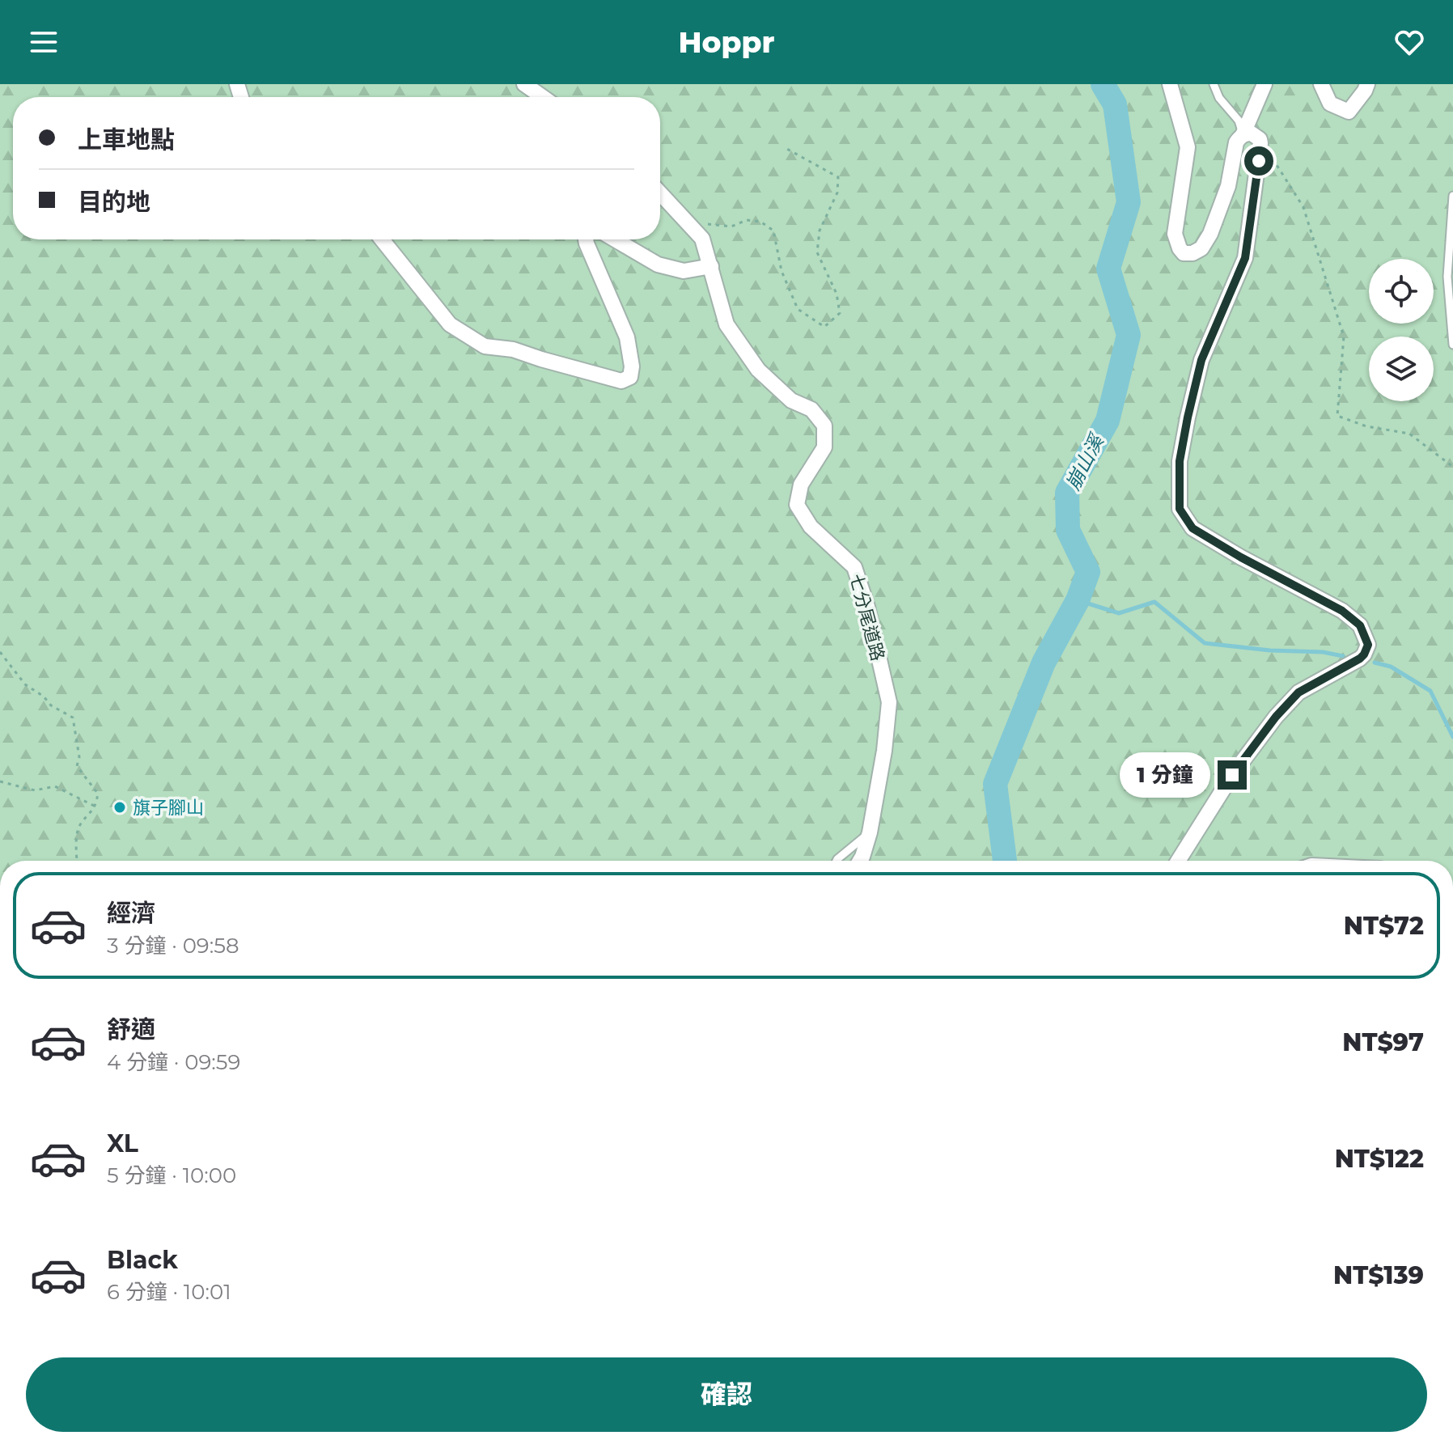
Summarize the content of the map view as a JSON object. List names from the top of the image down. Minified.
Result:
{"streets":{"street":["七分尾道路"]},"water":["崩山溪"],"places":["旗子腳山"],"page":{"header":"Hoppr","banner":["上車地點","目的地"],"bubble":"1 分鐘","list":[{"name":"經濟","note":"3 分鐘 · 09:58","value":"NT$72"},{"name":"舒適","note":"4 分鐘 · 09:59","value":"NT$97"},{"name":"XL","note":"5 分鐘 · 10:00","value":"NT$122"},{"name":"Black","note":"6 分鐘 · 10:01","value":"NT$139"}],"buttons":"確認"}}
